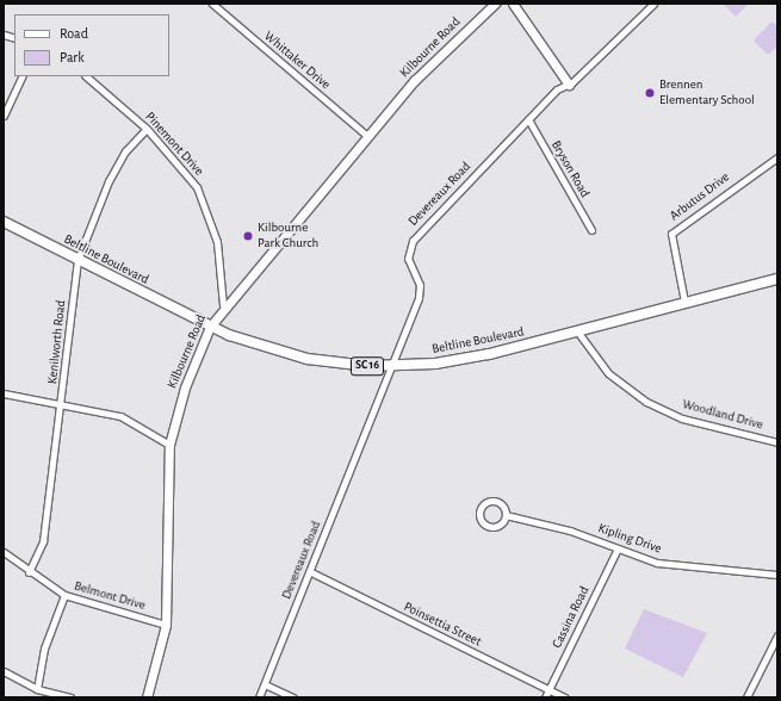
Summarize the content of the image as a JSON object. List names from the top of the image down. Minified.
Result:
{"streets":{"main road":["Beltline Boulevard","SC 16"],"street":["Kilbourne Road","Whittaker Drive","Pinemont Drive","Bryson Road","Devereaux Road","Arbutus Drive","Kenilworth Road","Woodland Drive","Kipling Drive","Belmont Drive","Cassina Road","Poinsettia Street"]},"crossings":[["Kilbourne Road","Whittaker Drive"],["Kilbourne Road","Pinemont Drive"],["Kilbourne Road","Beltline Boulevard"],["Kilbourne Road","Belmont Drive"],["Pinemont Drive","Kenilworth Road"],["Bryson Road","Devereaux Road"],["Devereaux Road","Beltline Boulevard"],["Devereaux Road","Poinsettia Street"],["Arbutus Drive","Beltline Boulevard"],["Beltline Boulevard","Kenilworth Road"],["Beltline Boulevard","SC 16"],["Beltline Boulevard","Woodland Drive"],["Kenilworth Road","Belmont Drive"],["Kipling Drive","Cassina Road"],["Cassina Road","Poinsettia Street"]],"places":["Brennen Elementary School","Kilbourne Park Church"],"legend":["Road","Park"]}
